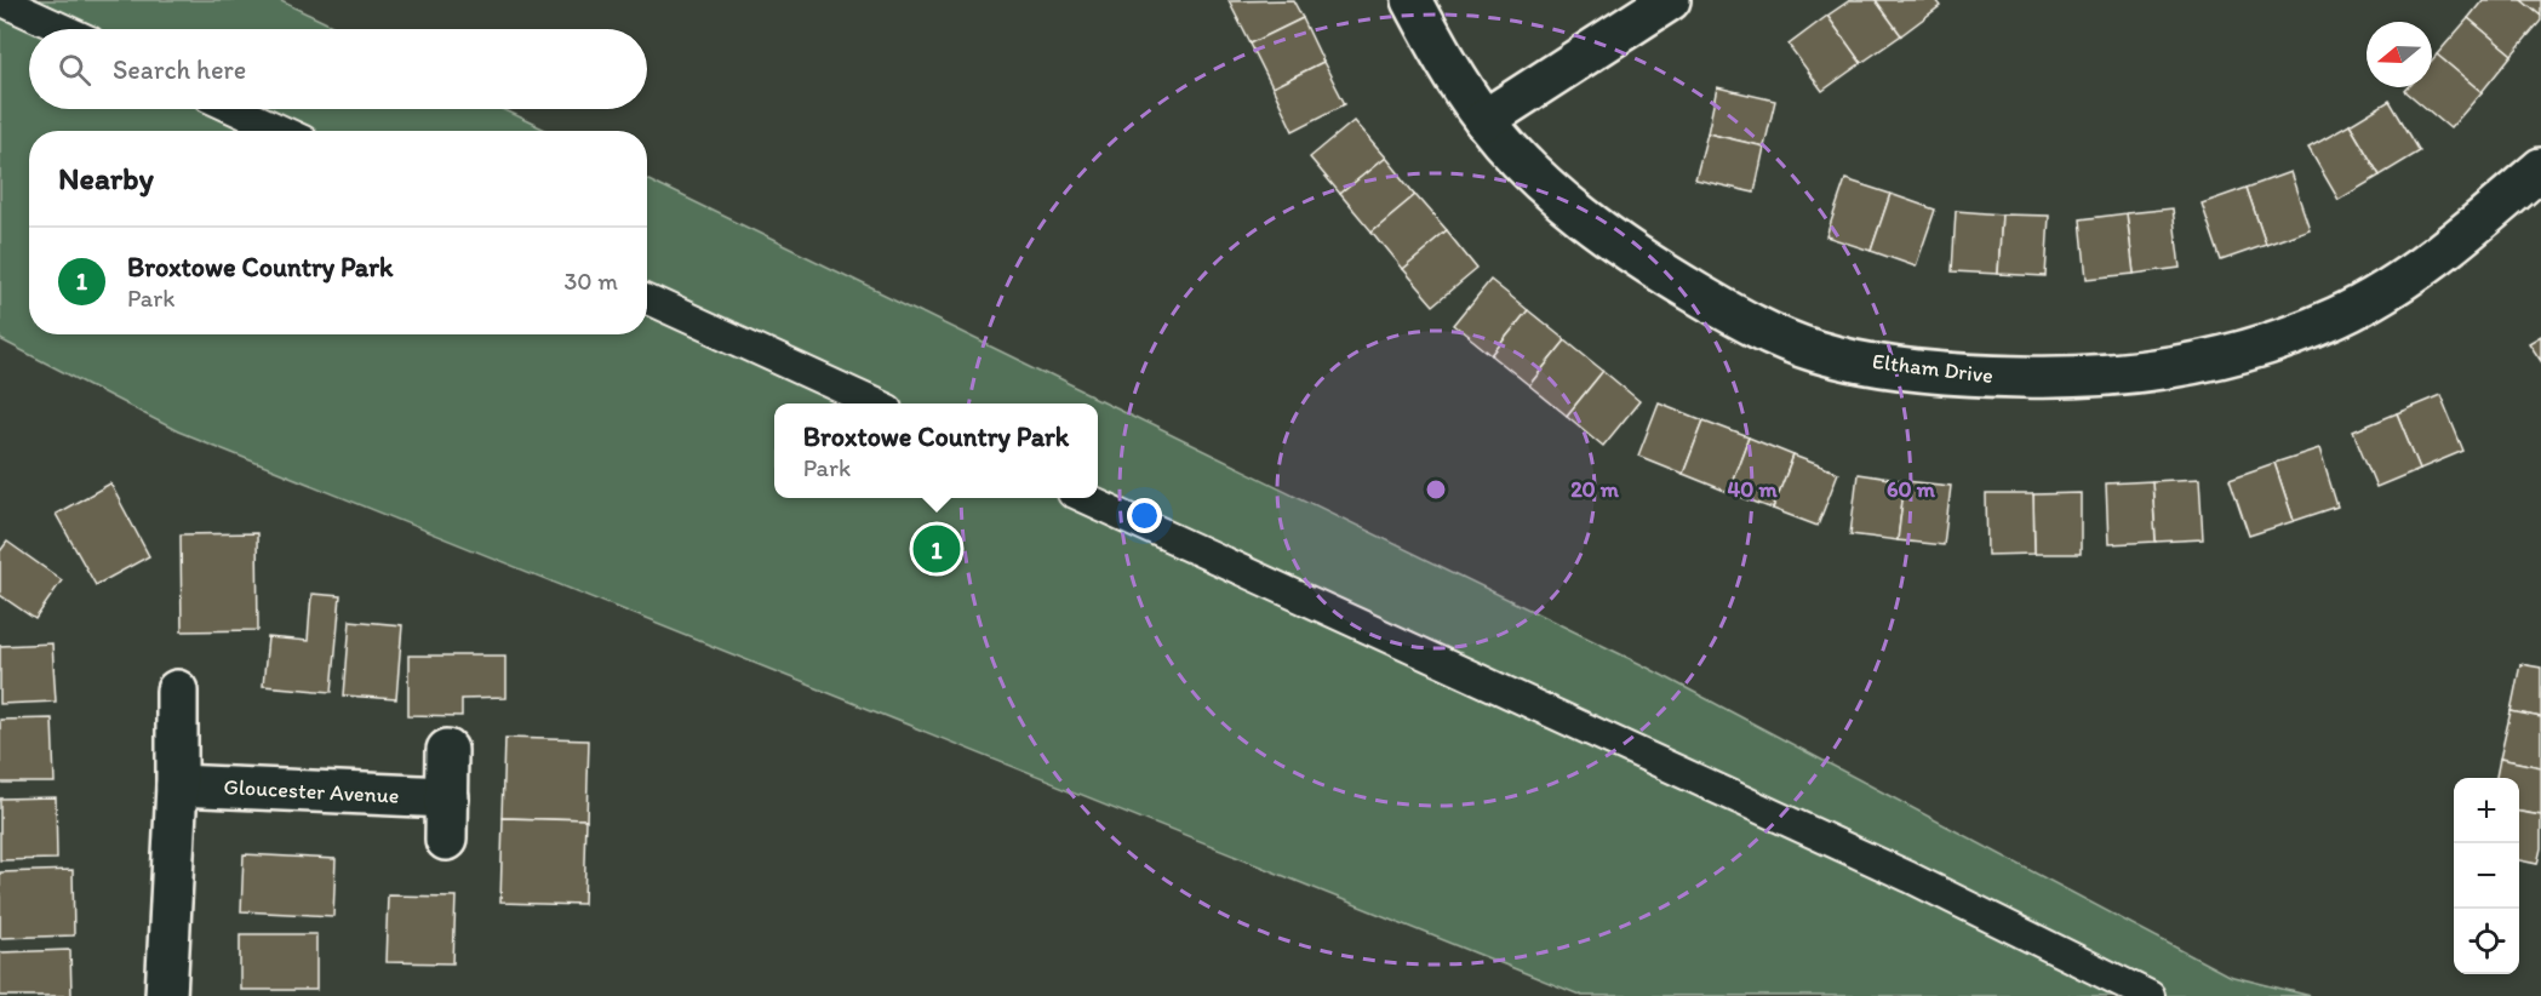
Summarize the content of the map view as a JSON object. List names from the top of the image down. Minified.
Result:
{"streets":{"street":["Eltham Drive","Gloucester Avenue"]},"north":"left","page":{"search":"Search here","heading":"Nearby","list":[{"mark":"1","name":"Broxtowe Country Park","note":"Park","value":"30 m"}],"popup":["Broxtowe Country Park","Park"],"pins":"1","map_buttons":["+","−"]},"rings":["20 m","40 m","60 m"]}
